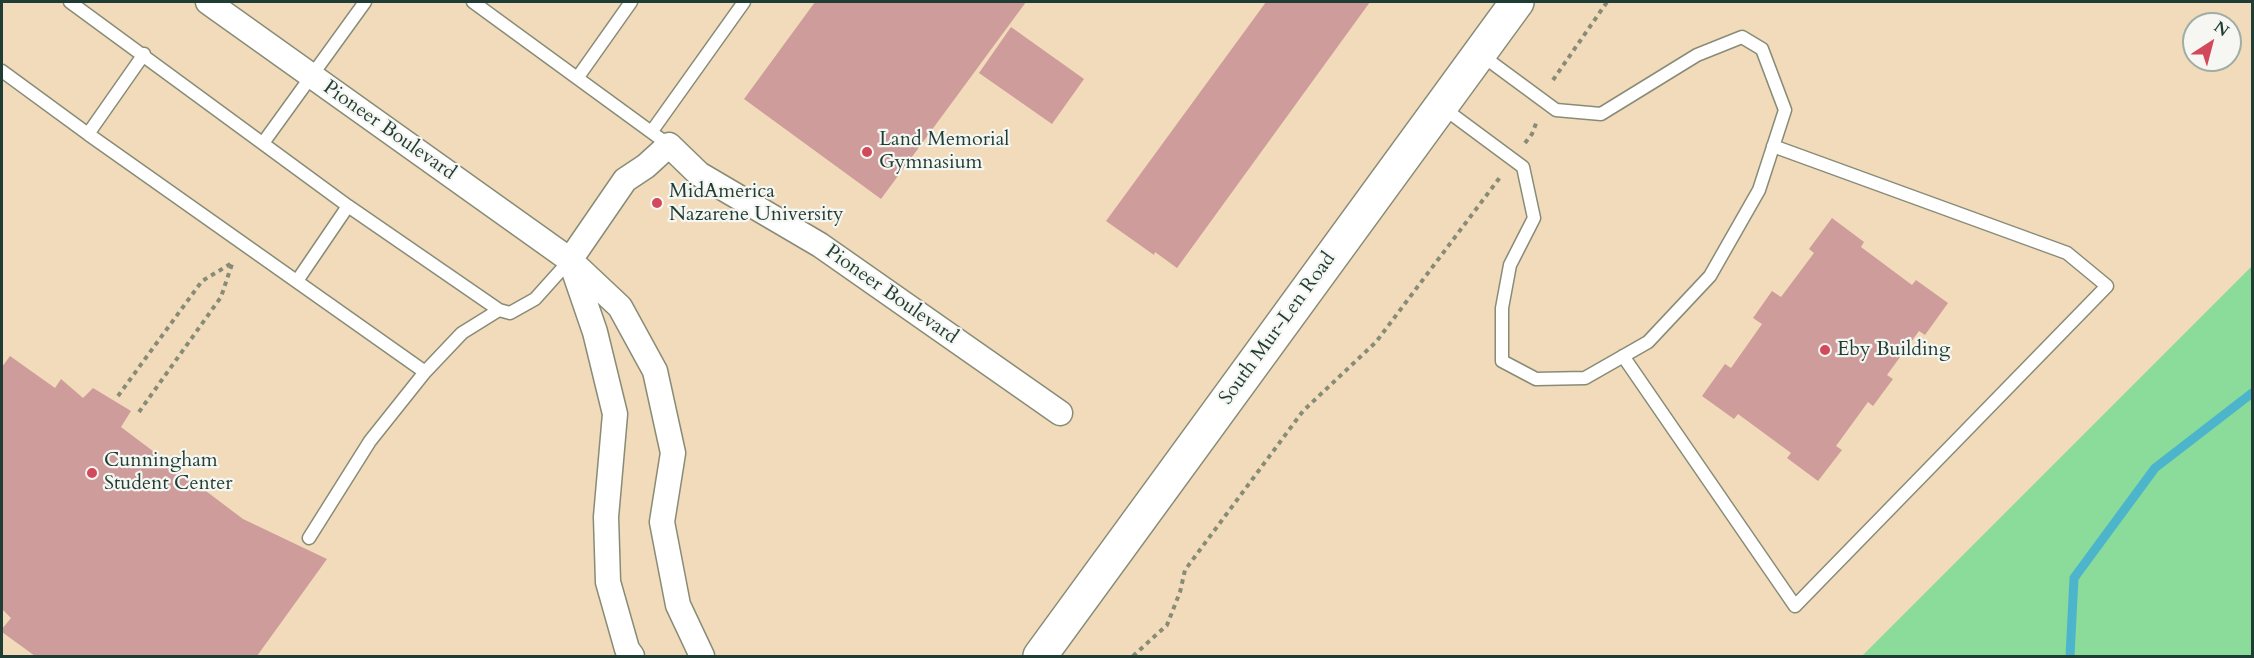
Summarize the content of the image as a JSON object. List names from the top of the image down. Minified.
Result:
{"streets":{"main road":["South Mur-Len Road"],"street":["Pioneer Boulevard"]},"places":["Land Memorial Gymnasium","MidAmerica Nazarene University","Eby Building","Cunningham Student Center"],"north":"top right"}
